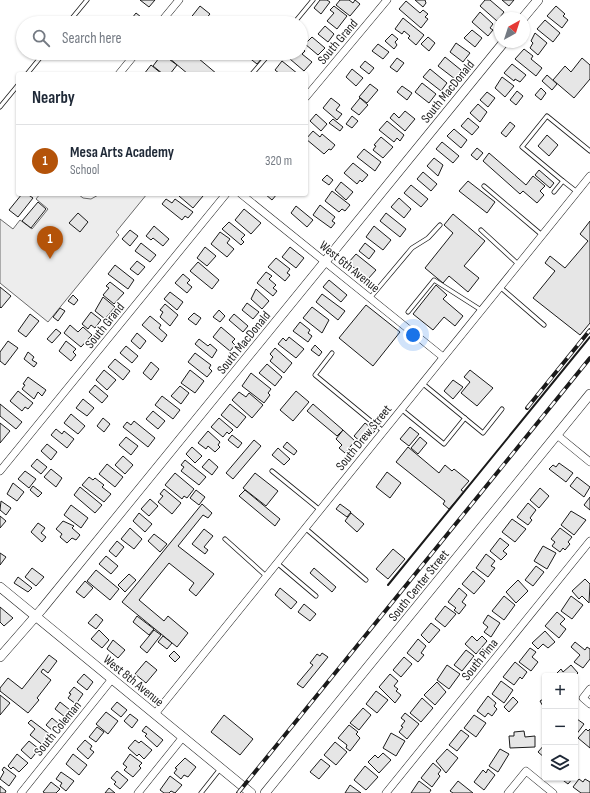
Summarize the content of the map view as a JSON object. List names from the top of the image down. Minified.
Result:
{"streets":{"street":["South Grand","South MacDonald","West 6th Avenue","South Drew Street","South Center Street","South Pima","West 8th Avenue","South Coleman"]},"crossings":[["South MacDonald","West 6th Avenue"],["South MacDonald","West 8th Avenue"],["West 6th Avenue","South Drew Street"],["South Drew Street","West 8th Avenue"],["West 8th Avenue","South Coleman"]],"north":"top right","page":{"search":"Search here","heading":"Nearby","list":[{"mark":"1","name":"Mesa Arts Academy","note":"School","value":"320 m"}],"pins":"1","map_buttons":["+","−"]}}
